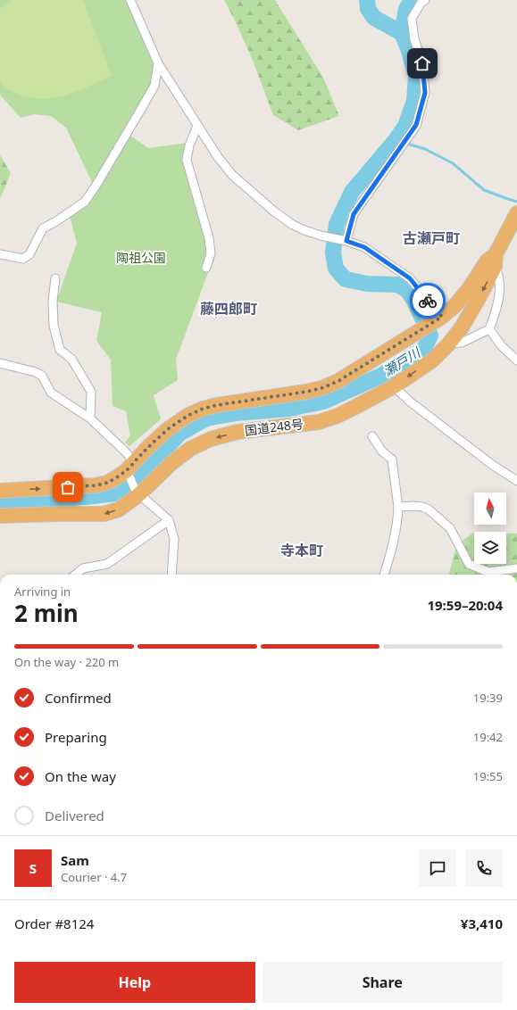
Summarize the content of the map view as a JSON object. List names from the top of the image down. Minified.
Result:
{"streets":{"highway":["国道248号"]},"districts":["古瀬戸町","藤四郎町","寺本町"],"water":["瀬戸川"],"parks":["陶祖公園"],"north":"top","page":{"heading":["2 min","Arriving in","19:59–20:04"],"panel":["Sam","Courier · 4.7","Order #8124","¥3,410"],"bar":"On the way · 220 m","list":[["Confirmed","19:39"],["Preparing","19:42"],["On the way","19:55"],"Delivered"],"round":"S","buttons":["Help","Share"]}}
